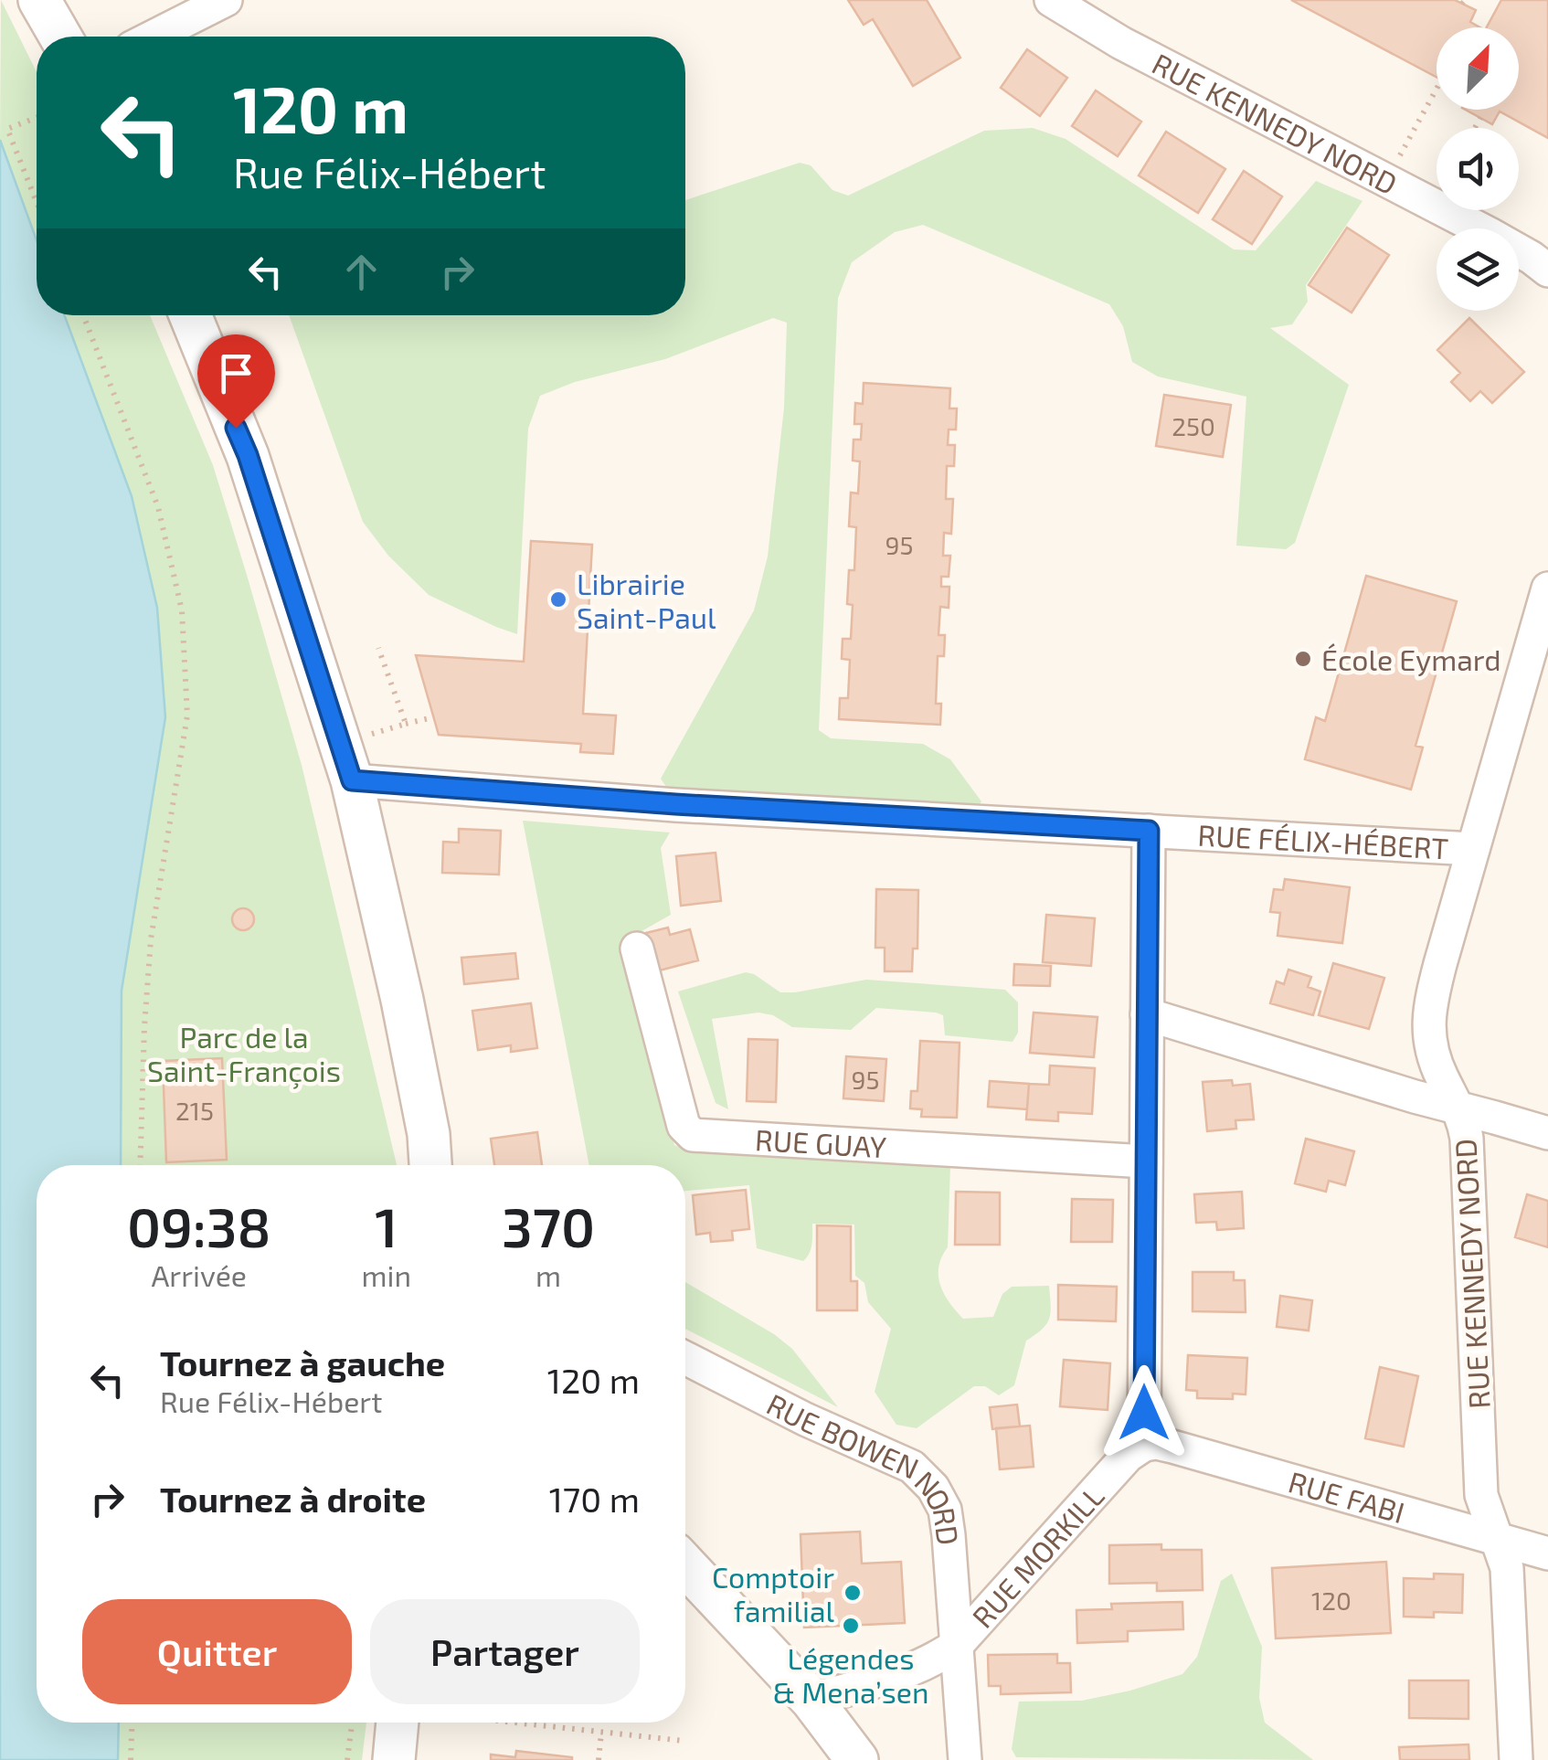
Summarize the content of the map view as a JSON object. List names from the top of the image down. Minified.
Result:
{"streets":{"street":["RUE KENNEDY NORD","RUE FÉLIX-HÉBERT","RUE GUAY","RUE BOWEN NORD","RUE FABI","RUE MORKILL"]},"crossings":[["RUE KENNEDY NORD","RUE FÉLIX-HÉBERT"],["RUE KENNEDY NORD","RUE FABI"],["RUE BOWEN NORD","RUE MORKILL"],["RUE FABI","RUE MORKILL"]],"parks":["Parc de la Saint-François"],"places":["Librairie Saint-Paul","École Eymard","Comptoir familial","Légendes & Mena’sen"],"house_numbers":["250","95","95","215","120"],"north":"top right","page":{"turn":["120 m","Rue Félix-Hébert"],"eta":["09:38","Arrivée","1","min","370","m"],"list":[{"name":"Tournez à gauche","note":"Rue Félix-Hébert","value":"120 m"},{"name":"Tournez à droite","value":"170 m"}],"buttons":["Quitter","Partager"]}}
